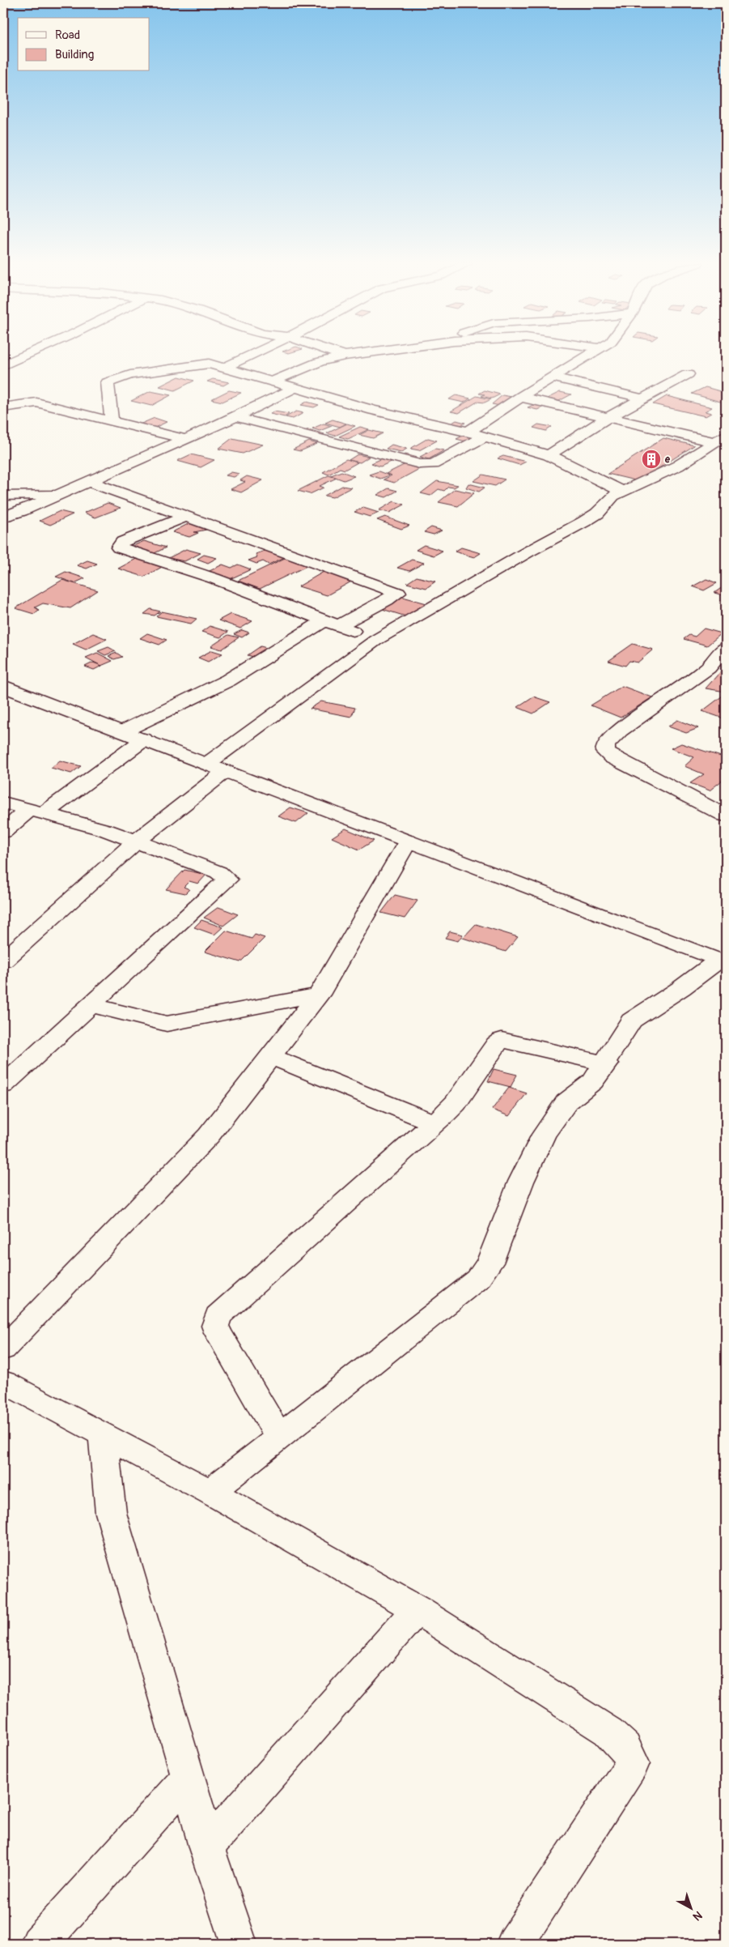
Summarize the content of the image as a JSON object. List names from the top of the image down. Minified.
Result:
{"places":{"building":["e"]},"legend":["Road","Building"],"north":"bottom right"}
